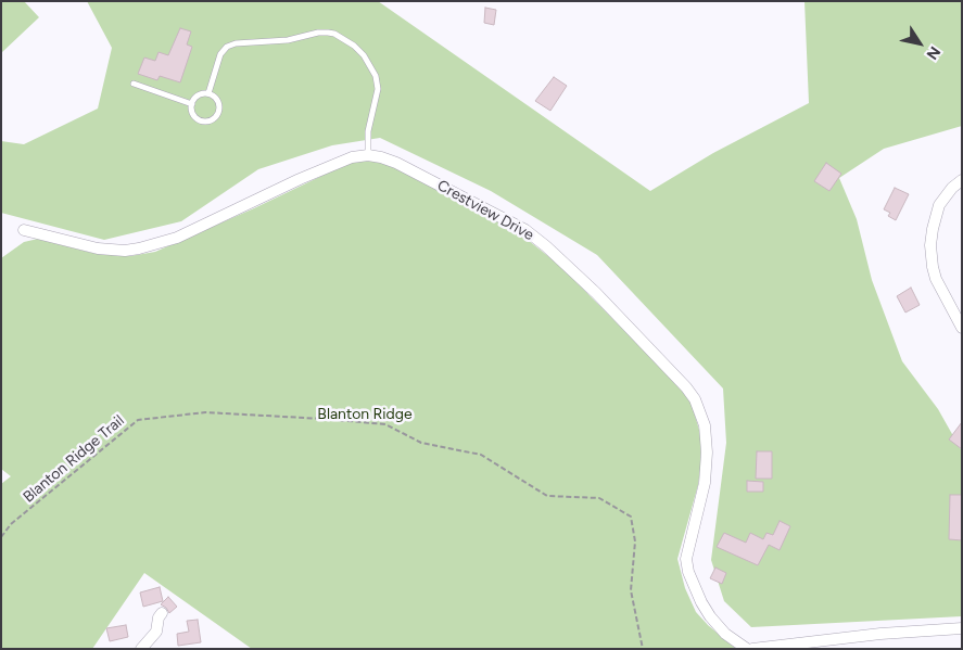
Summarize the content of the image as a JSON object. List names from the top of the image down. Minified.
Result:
{"streets":{"street":["Crestview Drive"],"path":["Blanton Ridge Trail"]},"parks":["Blanton Ridge"],"north":"bottom right"}
